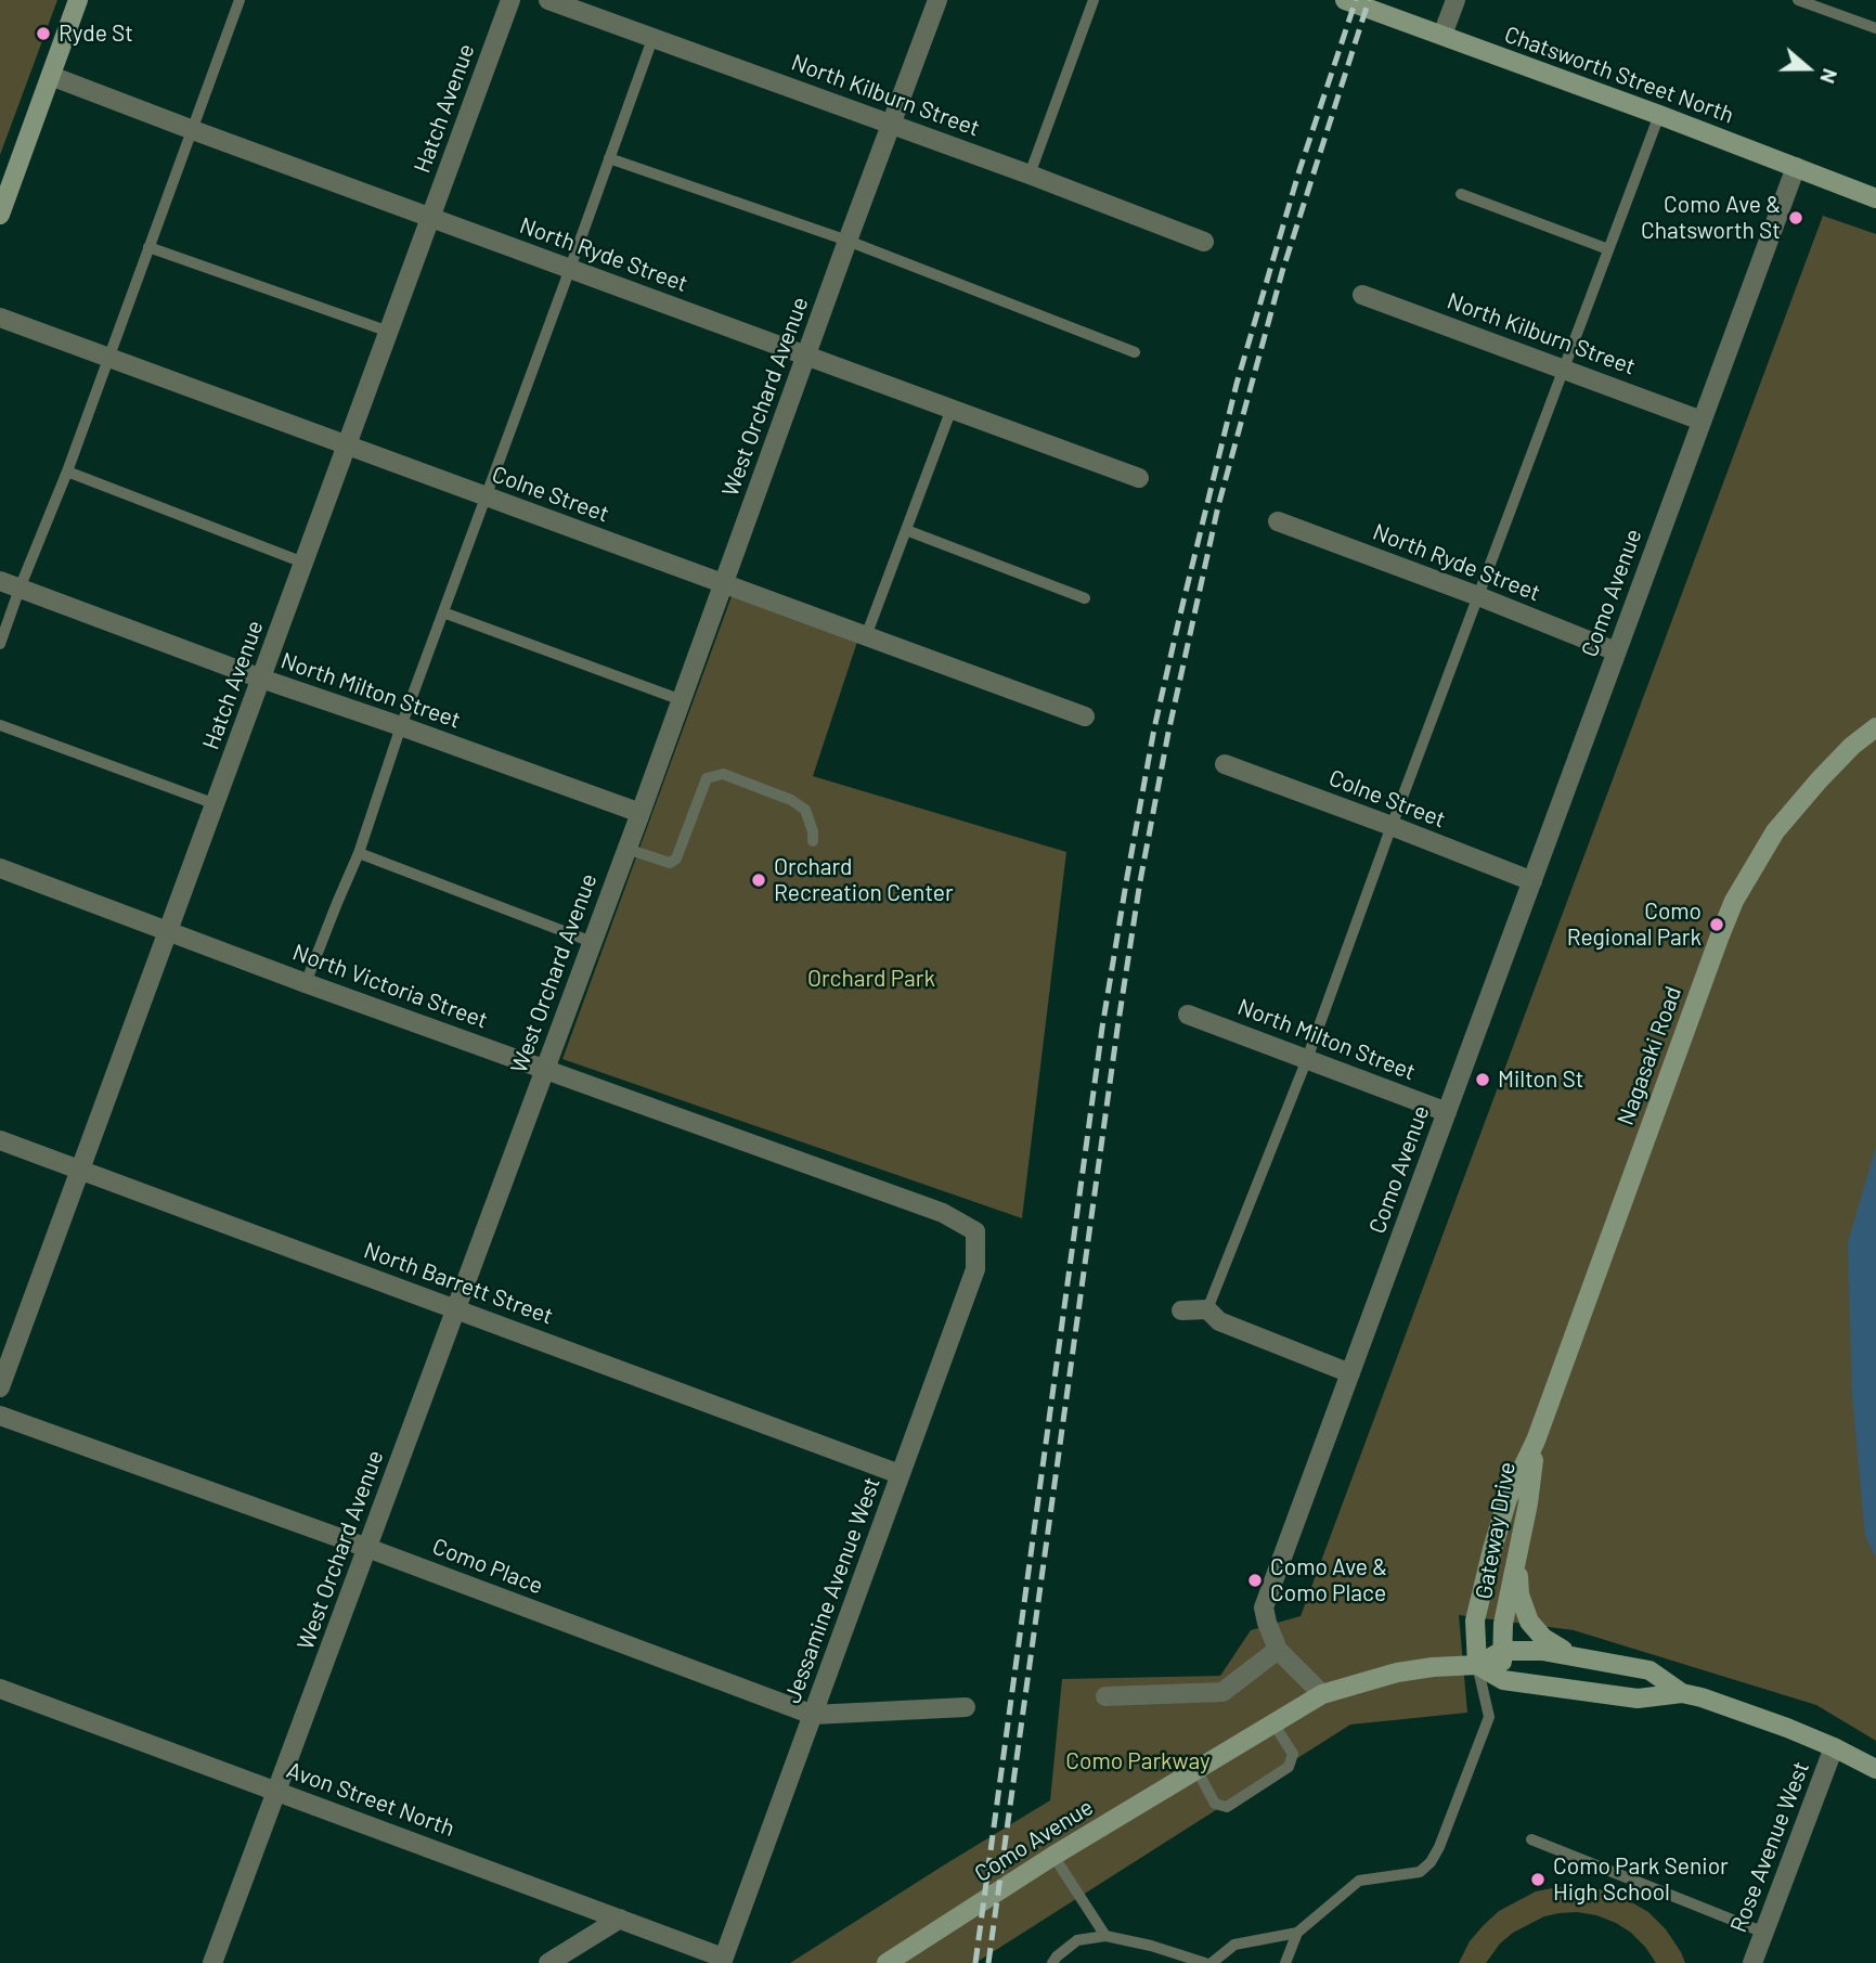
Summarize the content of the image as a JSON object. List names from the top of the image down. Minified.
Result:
{"streets":{"street":["Chatsworth Street North","North Kilburn Street","Hatch Avenue","North Ryde Street","West Orchard Avenue","Colne Street","Como Avenue","North Milton Street","North Victoria Street","Nagasaki Road","North Barrett Street","Gateway Drive","Como Place","Jessamine Avenue West","Avon Street North","Rose Avenue West"]},"crossings":[["Chatsworth Street North","Como Avenue"],["North Kilburn Street","West Orchard Avenue"],["North Kilburn Street","Como Avenue"],["Hatch Avenue","North Ryde Street"],["Hatch Avenue","Colne Street"],["Hatch Avenue","North Milton Street"],["Hatch Avenue","North Victoria Street"],["Hatch Avenue","North Barrett Street"],["North Ryde Street","West Orchard Avenue"],["North Ryde Street","Como Avenue"],["West Orchard Avenue","Colne Street"],["West Orchard Avenue","North Milton Street"],["West Orchard Avenue","North Victoria Street"],["West Orchard Avenue","North Barrett Street"],["West Orchard Avenue","Como Place"],["West Orchard Avenue","Avon Street North"],["Colne Street","Como Avenue"],["Como Avenue","North Milton Street"],["North Victoria Street","Jessamine Avenue West"],["Nagasaki Road","Gateway Drive"],["North Barrett Street","Jessamine Avenue West"],["Como Place","Jessamine Avenue West"],["Jessamine Avenue West","Avon Street North"]],"parks":["Orchard Park","Como Parkway"],"places":["Ryde St","Como Ave & Chatsworth St","Orchard Recreation Center","Como Regional Park","Milton St","Como Ave & Como Place","Como Park Senior High School"],"north":"right"}
